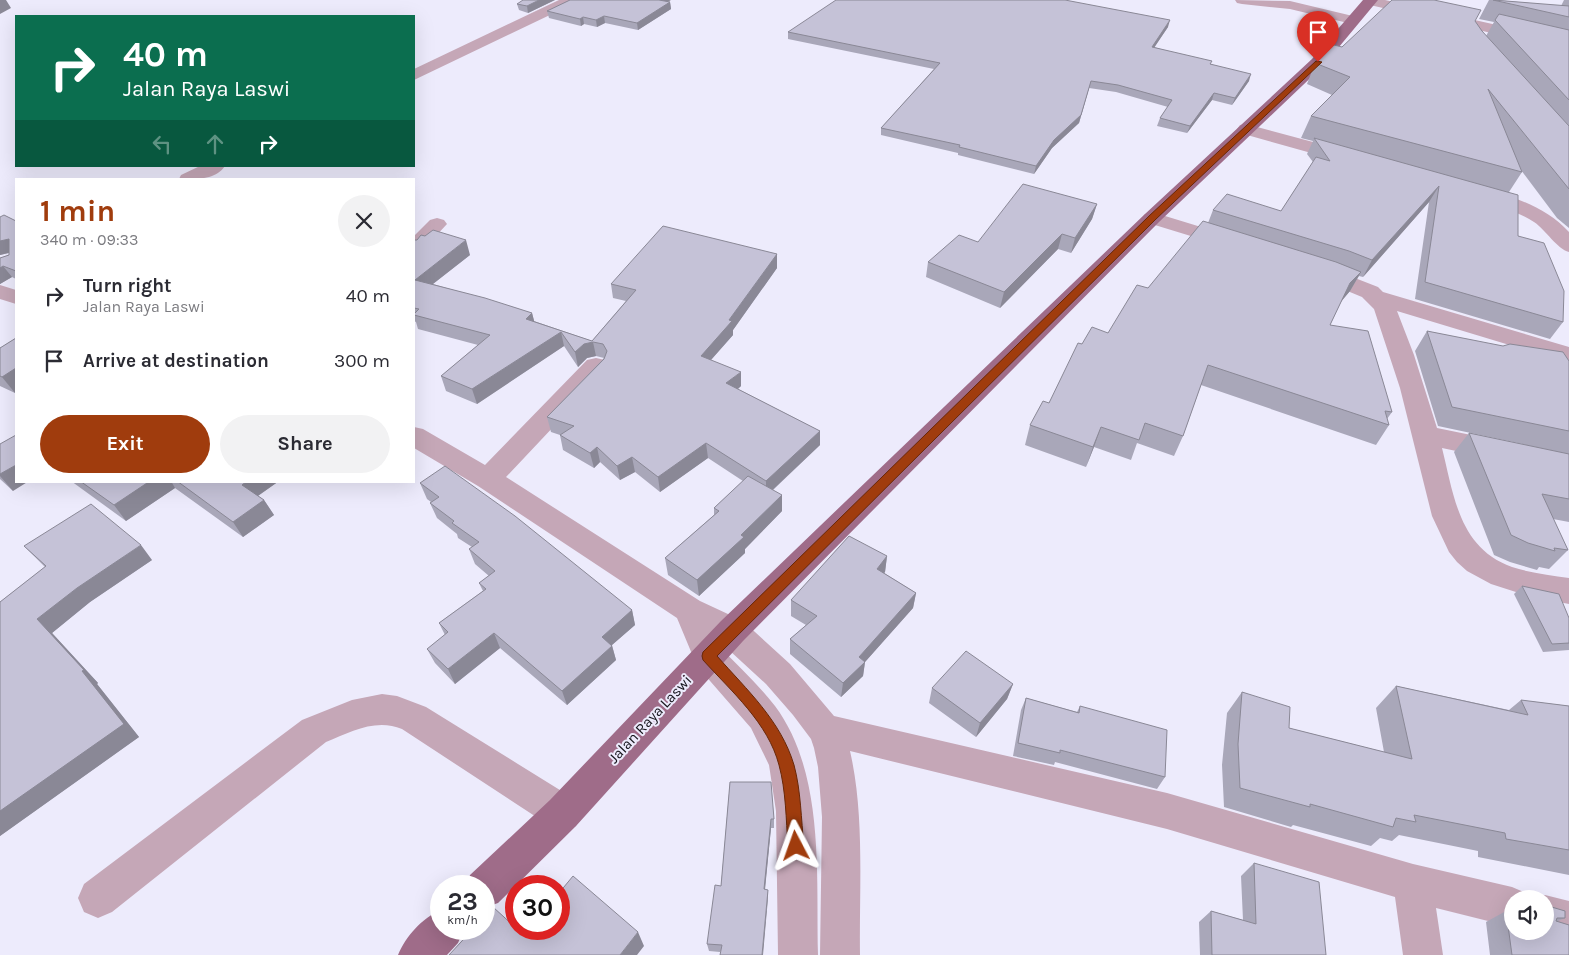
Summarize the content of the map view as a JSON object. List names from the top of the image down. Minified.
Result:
{"streets":{"main road":["Jalan Raya Laswi"]},"page":{"turn":["40 m","Jalan Raya Laswi"],"heading":["1 min","340 m · 09:33"],"list":[{"name":"Turn right","note":"Jalan Raya Laswi","value":"40 m"},{"name":"Arrive at destination","value":"300 m"}],"buttons":["Exit","Share"],"speed":"23 km/h","limit":"30"}}
